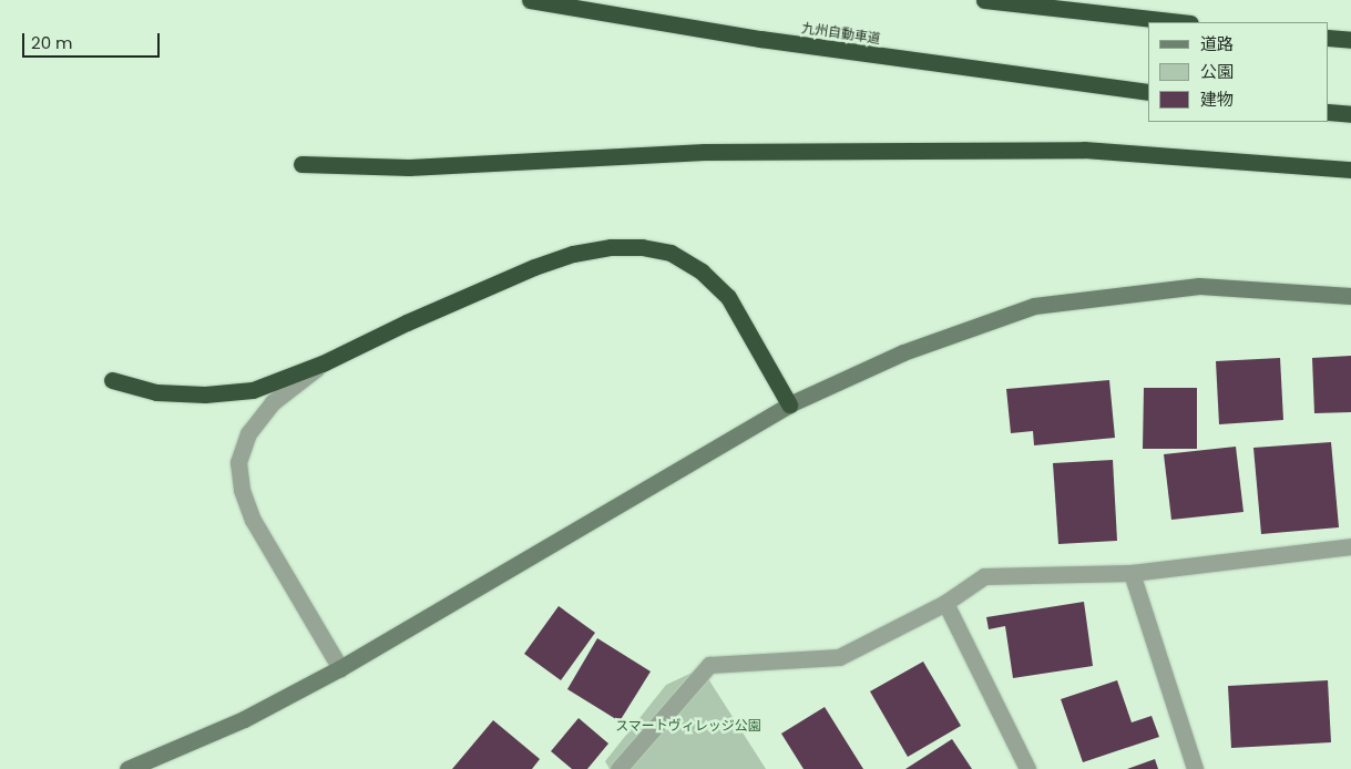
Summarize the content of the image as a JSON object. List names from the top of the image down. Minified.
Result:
{"streets":{"highway":["九州自動車道"]},"parks":["スマートヴィレッジ公園"],"legend":["道路","公園","建物"],"scale_bar":"20 m"}
